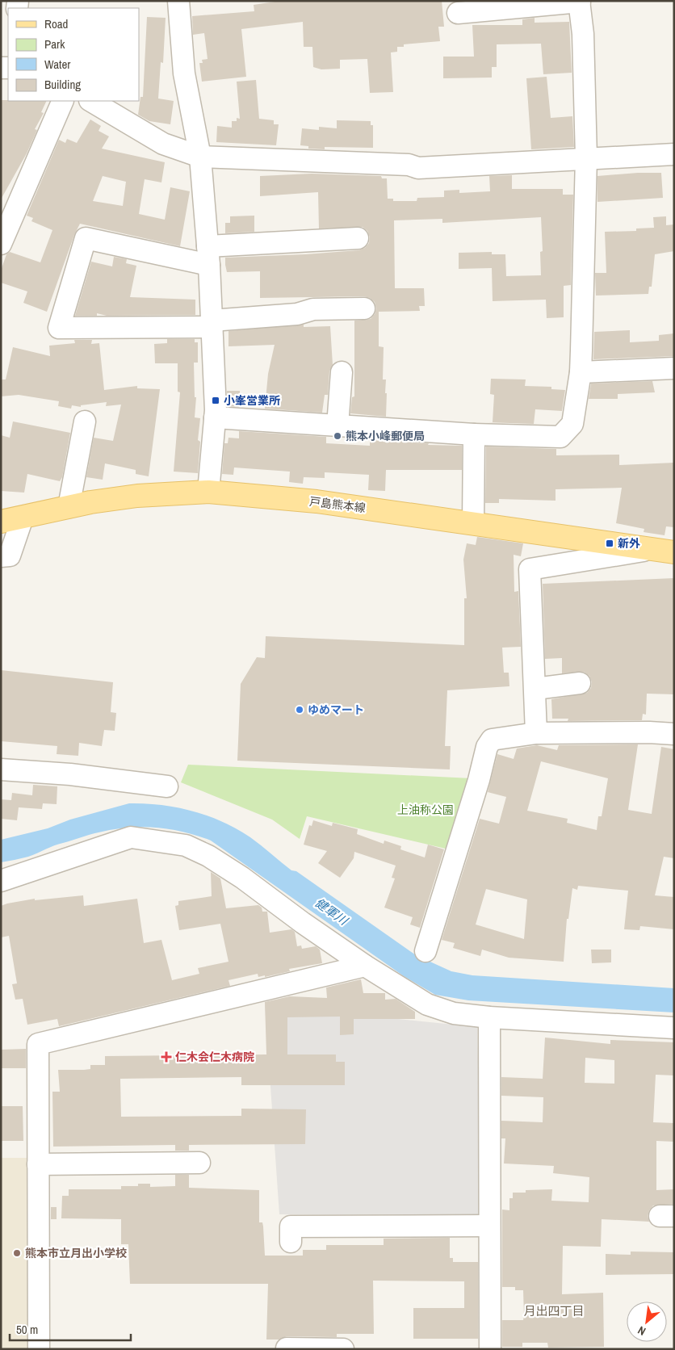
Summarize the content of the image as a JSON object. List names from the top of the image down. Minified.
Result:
{"streets":{"main road":["戸島熊本線"]},"districts":["月出四丁目"],"water":["健軍川"],"parks":["上油称公園"],"places":{"transit":["小峯営業所","新外"],"other":["熊本小峰郵便局","ゆめマート","熊本市立月出小学校"],"health":["仁木会仁木病院"]},"legend":["Road","Park","Water","Building"],"scale_bar":"50 m","north":"bottom left"}
